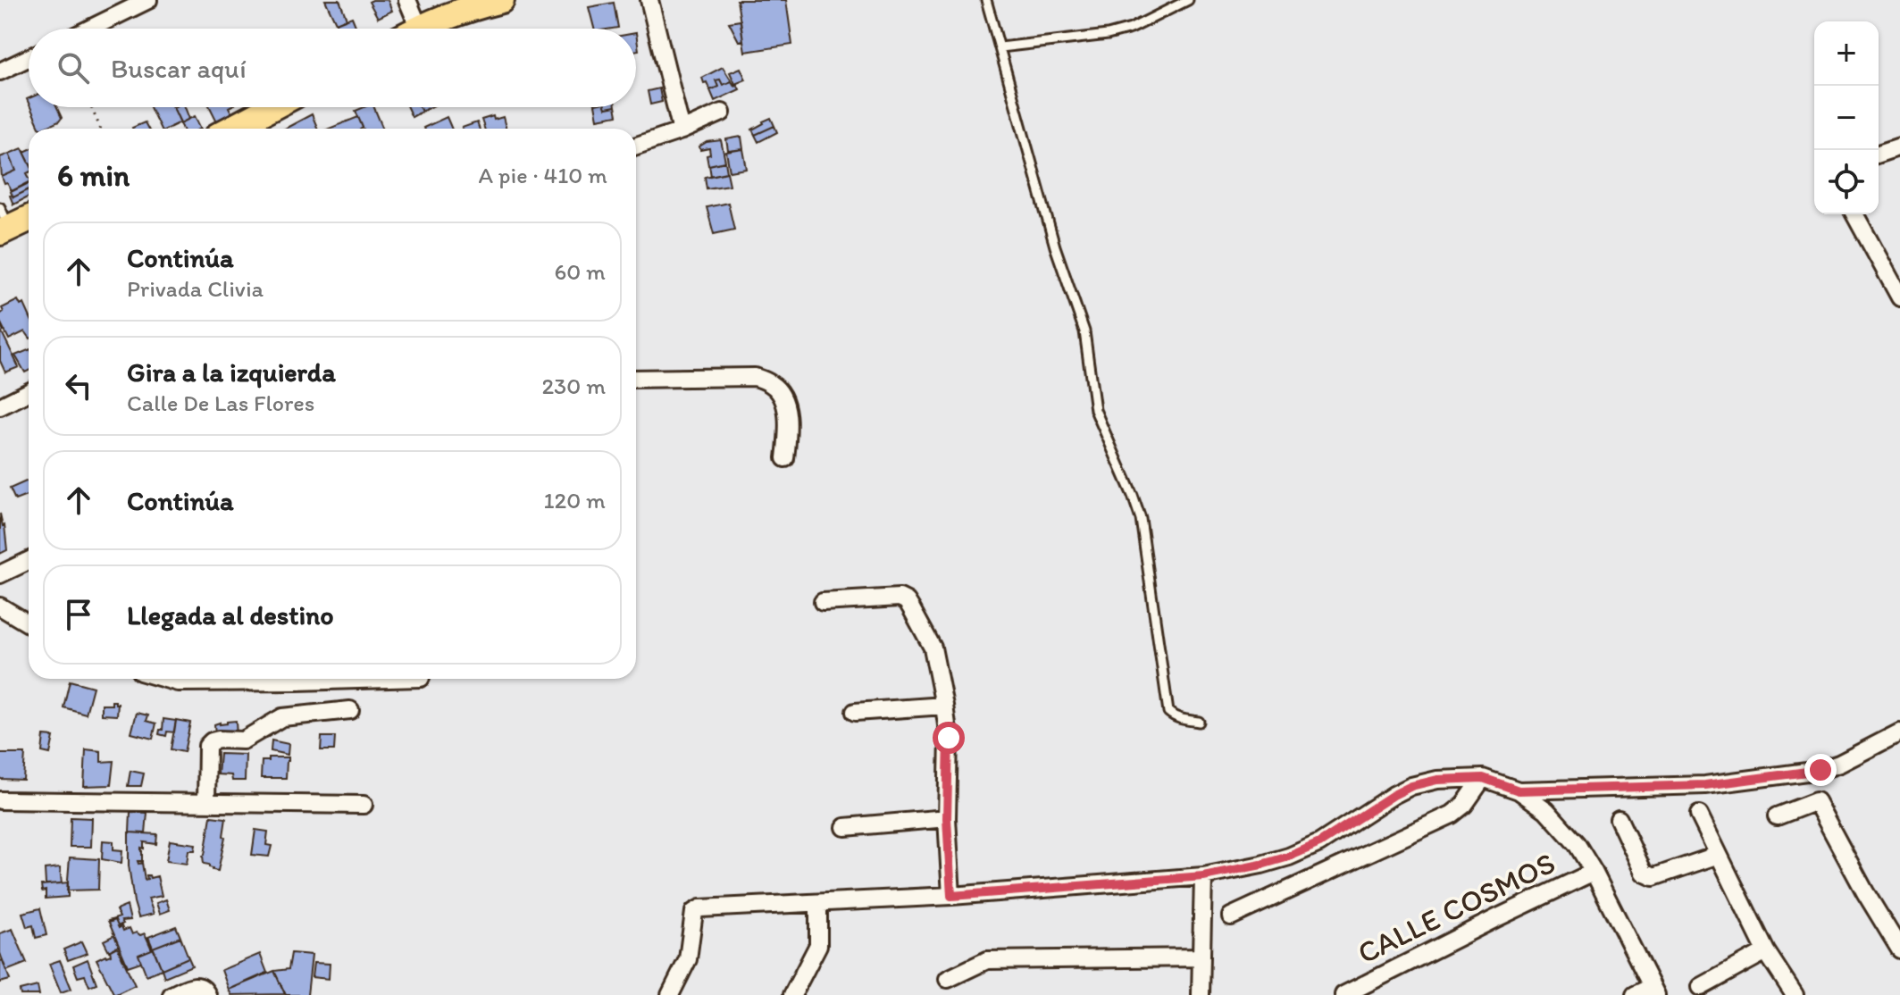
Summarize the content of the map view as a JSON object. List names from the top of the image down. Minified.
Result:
{"streets":{"street":["CALLE COSMOS"]},"page":{"map_buttons":["+","−"],"search":"Buscar aquí","heading":["6 min","A pie · 410 m"],"list":[["Continúa","Privada Clivia","60 m"],["Gira a la izquierda","Calle De Las Flores","230 m"],["Continúa","120 m"],"Llegada al destino"]}}
